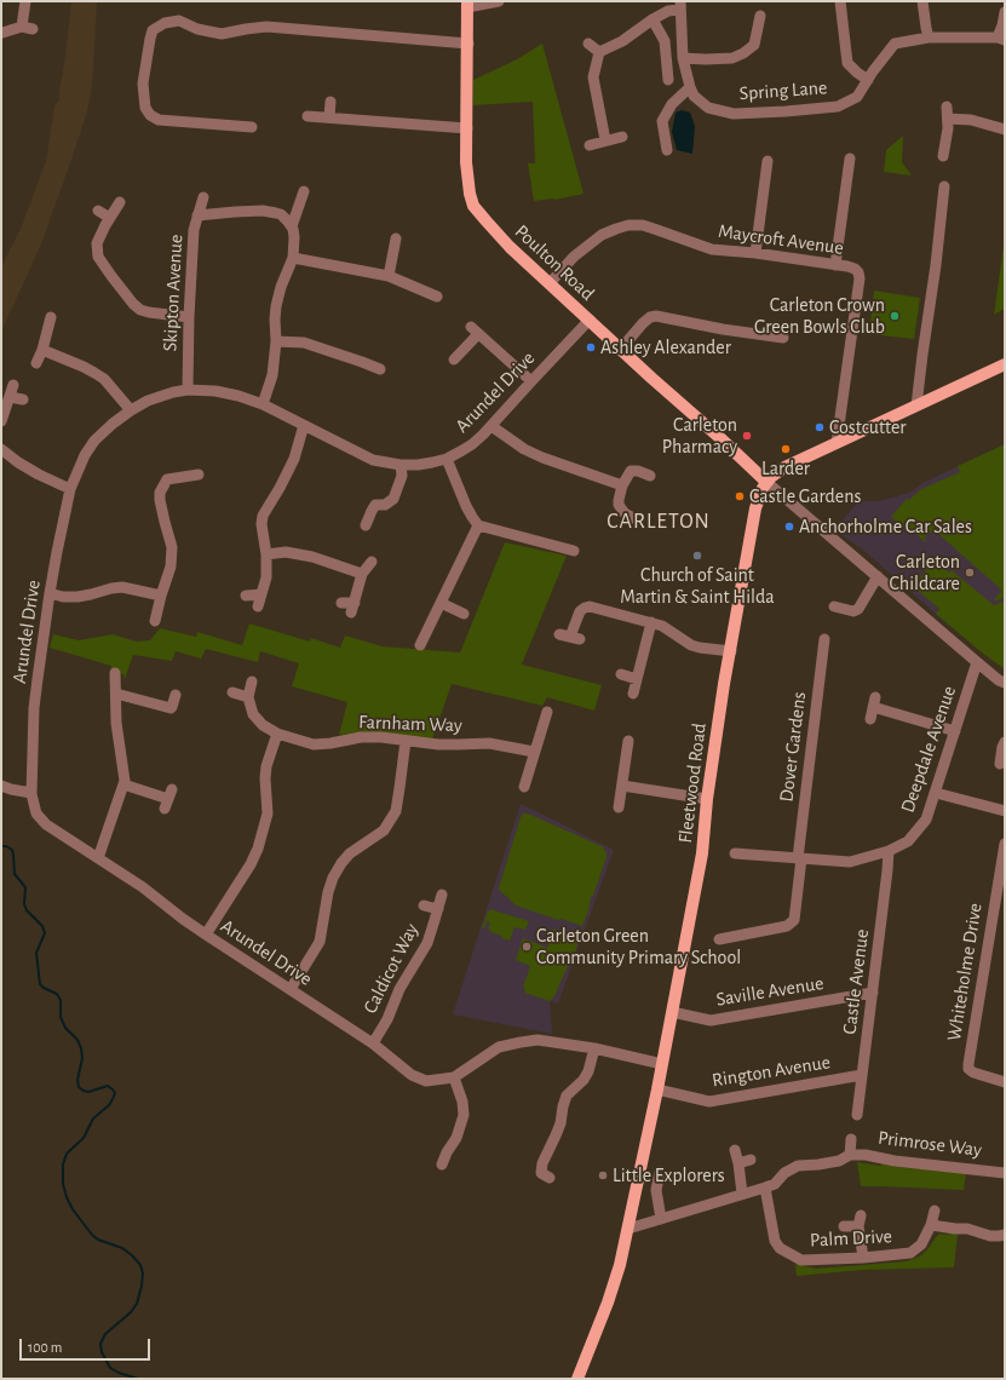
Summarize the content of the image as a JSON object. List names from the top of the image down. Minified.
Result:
{"streets":{"main road":["Poulton Road","Fleetwood Road"],"street":["Spring Lane","Maycroft Avenue","Skipton Avenue","Arundel Drive","Farnham Way","Dover Gardens","Deepdale Avenue","Caldicot Way","Whiteholme Drive","Castle Avenue","Saville Avenue","Rington Avenue","Primrose Way","Palm Drive"]},"crossings":[["Maycroft Avenue","Poulton Road"],["Poulton Road","Arundel Drive"],["Poulton Road","Fleetwood Road"],["Skipton Avenue","Arundel Drive"],["Arundel Drive","Fleetwood Road"],["Arundel Drive","Caldicot Way"],["Dover Gardens","Deepdale Avenue"],["Deepdale Avenue","Castle Avenue"],["Fleetwood Road","Saville Avenue"],["Fleetwood Road","Rington Avenue"],["Fleetwood Road","Primrose Way"],["Castle Avenue","Saville Avenue"],["Castle Avenue","Rington Avenue"],["Primrose Way","Palm Drive"]],"districts":["CARLETON"],"places":["Carleton Crown Green Bowls Club","Ashley Alexander","Costcutter","Carleton Pharmacy","Larder","Castle Gardens","Anchorholme Car Sales","Church of Saint Martin & Saint Hilda","Carleton Childcare","Carleton Green Community Primary School","Little Explorers"],"scale_bar":"100 m"}
